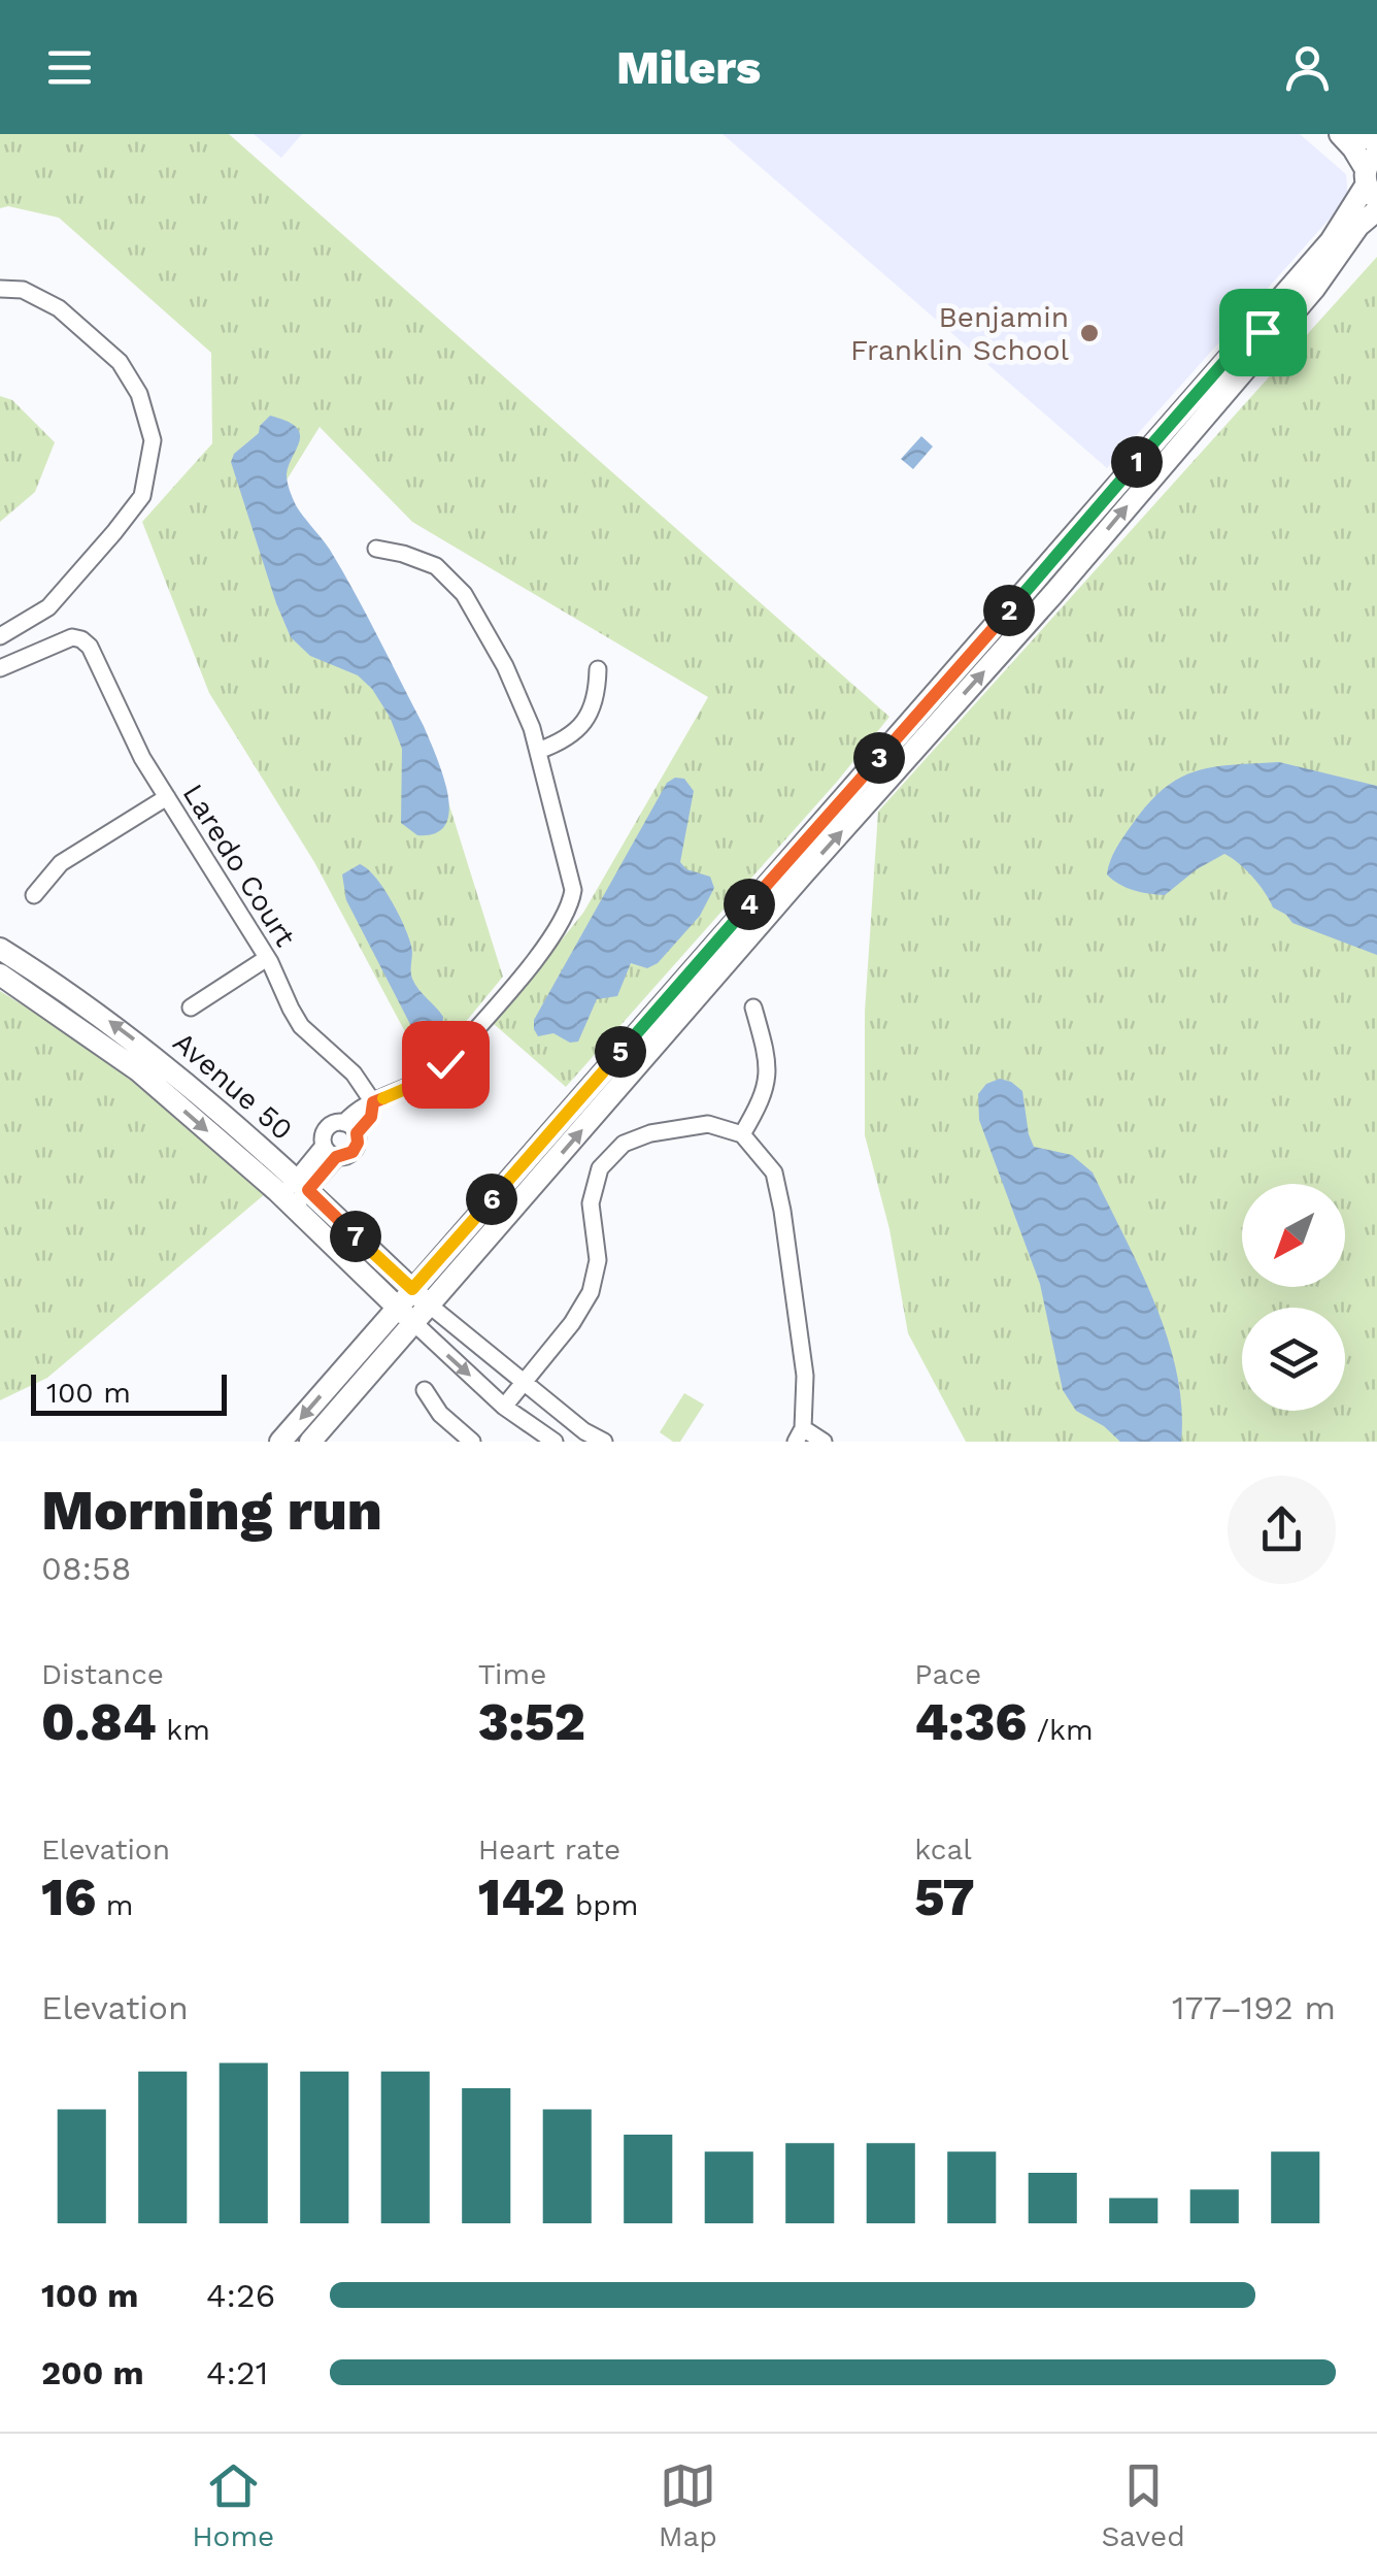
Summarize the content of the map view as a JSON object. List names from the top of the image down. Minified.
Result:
{"streets":{"main road":["Avenue 50"],"street":["Laredo Court"]},"places":["Benjamin Franklin School"],"scale_bar":"100 m","north":"bottom left","page":{"header":"Milers","pins":["1","2","3","4","5","6","7"],"scale":"100 m","heading":["Morning run","08:58"],"stats":[["Distance","0.84 km"],["Time","3:52"],["Pace","4:36 /km"],["Elevation","16 m"],["Heart rate","142 bpm"],["kcal","57"]],"chart":["Elevation","177–192 m"],"list":[{"name":"100 m","note":"4:26"},{"name":"200 m","note":"4:21"}],"tabs":["Home","Map","Saved"]}}
